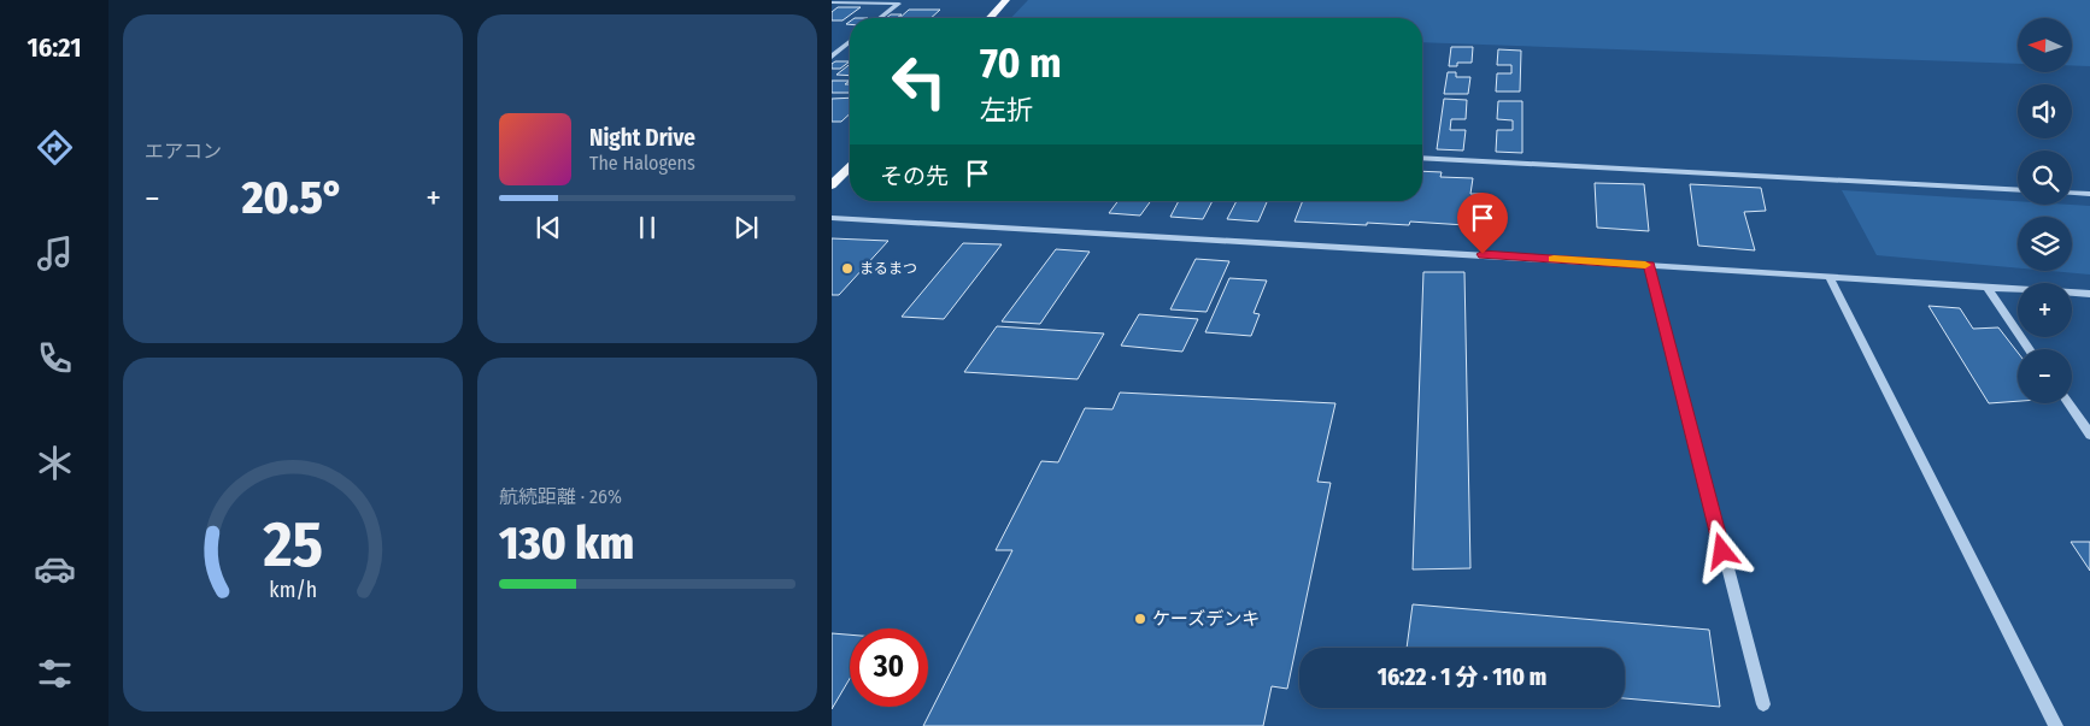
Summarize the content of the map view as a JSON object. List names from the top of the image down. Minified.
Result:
{"places":["まるまつ","ケーズデンキ"],"north":"left","page":{"tabs":"16:21","tile":["エアコン",["航続距離 · 26%","130 km"]],"map_buttons":["+","−"],"turn":["70 m","左折"],"song":["Night Drive","The Halogens"],"then":"その先","heat":["−","20.5°","+"],"limit":"30","trip":"16:22 · 1 分 · 110 m","gauge":["25","km/h"]}}
